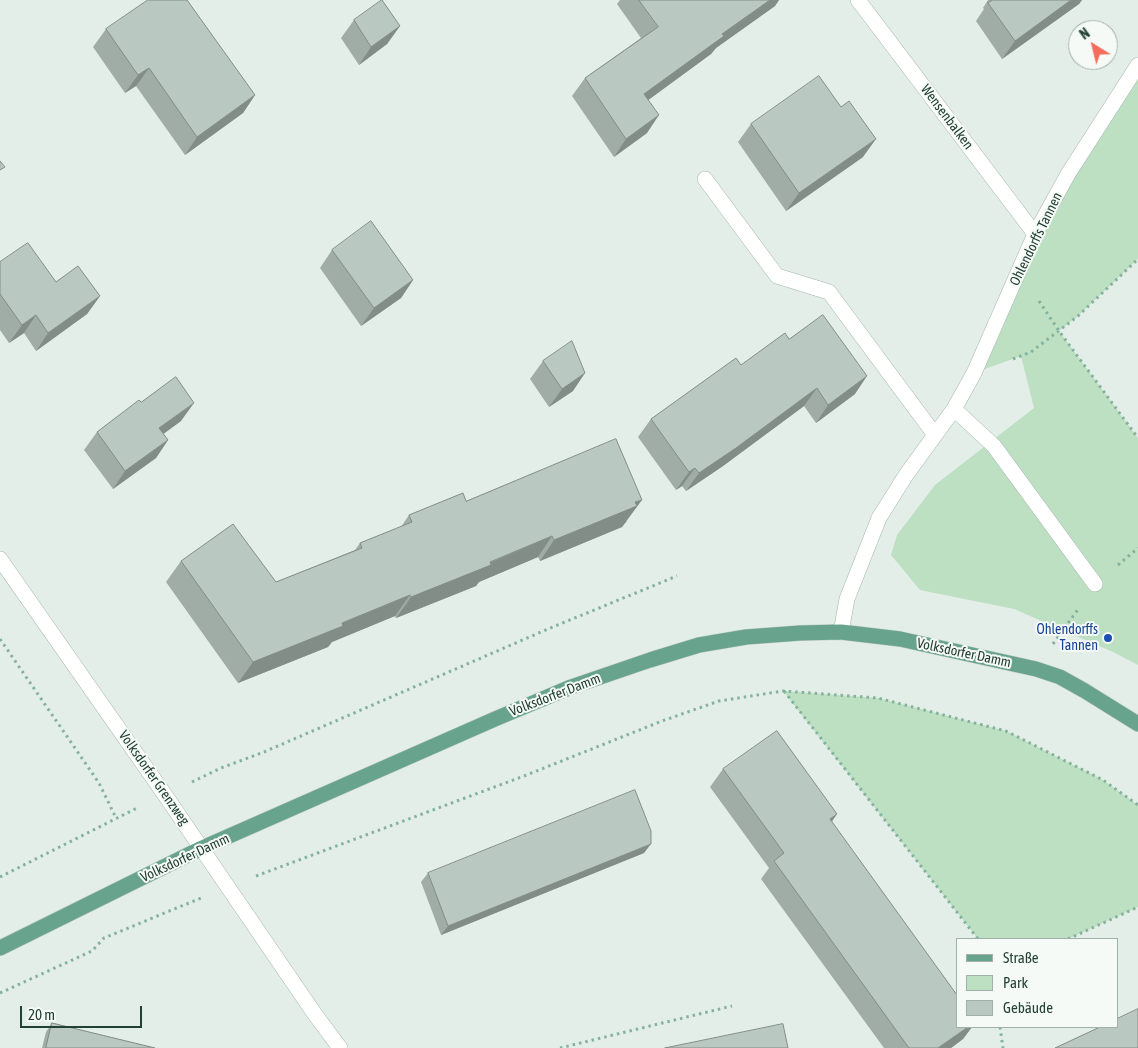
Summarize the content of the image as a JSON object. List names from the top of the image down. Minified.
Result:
{"streets":{"main road":["Volksdorfer Damm"],"street":["Wensenbalken","Ohlendorffs Tannen","Volksdorfer Grenzweg"]},"crossings":[["Wensenbalken","Ohlendorffs Tannen"],["Ohlendorffs Tannen","Volksdorfer Damm"],["Volksdorfer Damm","Volksdorfer Grenzweg"]],"places":["Ohlendorffs Tannen"],"legend":["Straße","Park","Gebäude"],"scale_bar":"20 m","north":"top left"}
